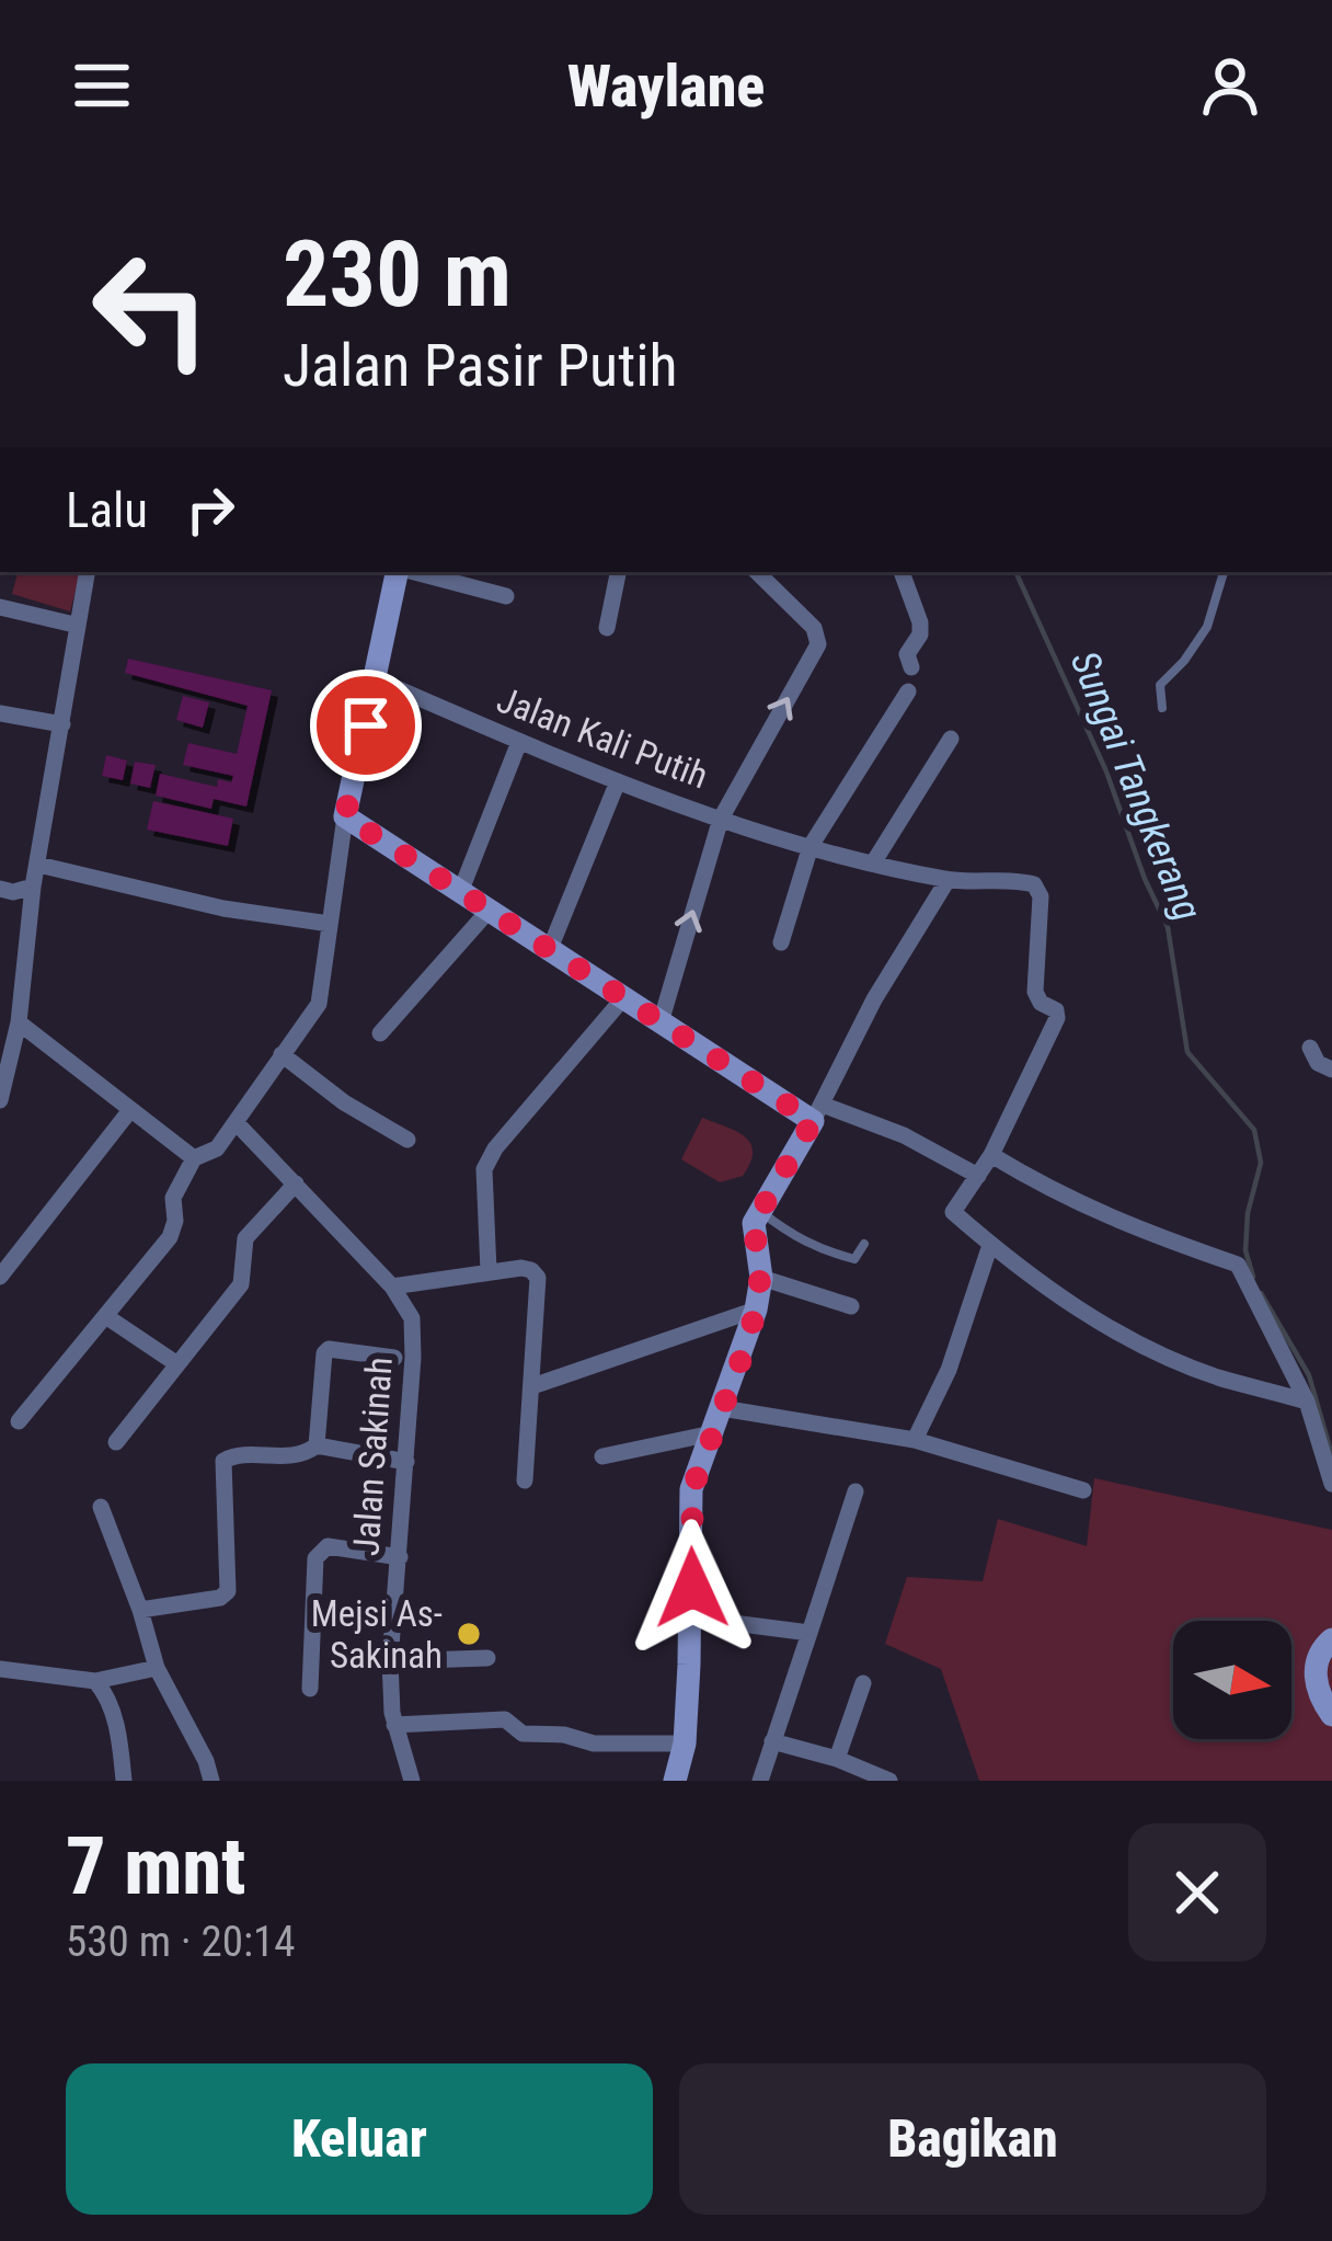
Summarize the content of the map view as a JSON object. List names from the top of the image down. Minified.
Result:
{"streets":{"street":["Jalan Kali Putih","Jalan Sakinah"]},"water":["Sungai Tangkerang"],"places":["Mejsi As- Sakinah"],"north":"right","page":{"header":"Waylane","turn":["230 m","Jalan Pasir Putih"],"then":"Lalu","heading":["7 mnt","530 m · 20:14"],"buttons":["Keluar","Bagikan"]}}
